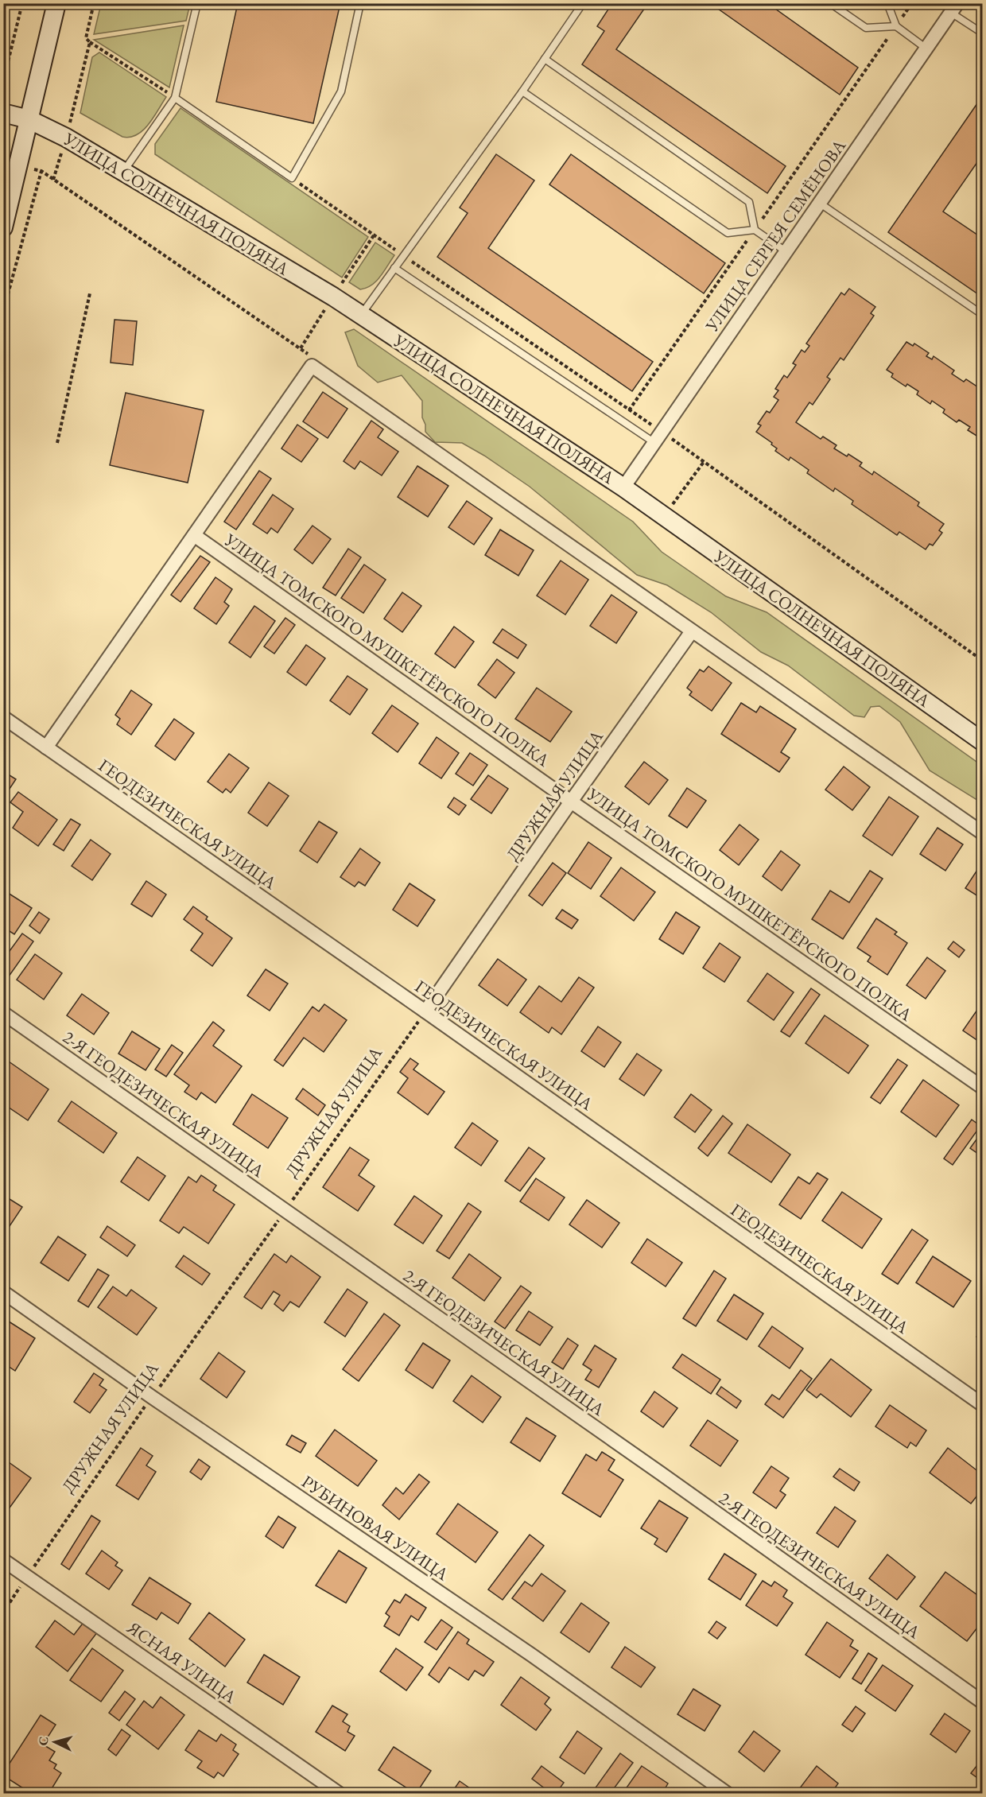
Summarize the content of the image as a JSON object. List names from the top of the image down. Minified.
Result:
{"streets":{"street":["УЛИЦА СОЛНЕЧНАЯ ПОЛЯНА","УЛИЦА СЕРГЕЯ СЕМЁНОВА","УЛИЦА ТОМСКОГО МУШКЕТЁРСКОГО ПОЛКА","ДРУЖНАЯ УЛИЦА","ГЕОДЕЗИЧЕСКАЯ УЛИЦА","2-Я ГЕОДЕЗИЧЕСКАЯ УЛИЦА","РУБИНОВАЯ УЛИЦА","ЯСНАЯ УЛИЦА"]},"crossings":[["УЛИЦА СОЛНЕЧНАЯ ПОЛЯНА","УЛИЦА СЕРГЕЯ СЕМЁНОВА"],["УЛИЦА ТОМСКОГО МУШКЕТЁРСКОГО ПОЛКА","ДРУЖНАЯ УЛИЦА"],["ДРУЖНАЯ УЛИЦА","ГЕОДЕЗИЧЕСКАЯ УЛИЦА"],["ДРУЖНАЯ УЛИЦА","2-Я ГЕОДЕЗИЧЕСКАЯ УЛИЦА"],["ДРУЖНАЯ УЛИЦА","РУБИНОВАЯ УЛИЦА"],["ДРУЖНАЯ УЛИЦА","ЯСНАЯ УЛИЦА"]],"north":"left"}
